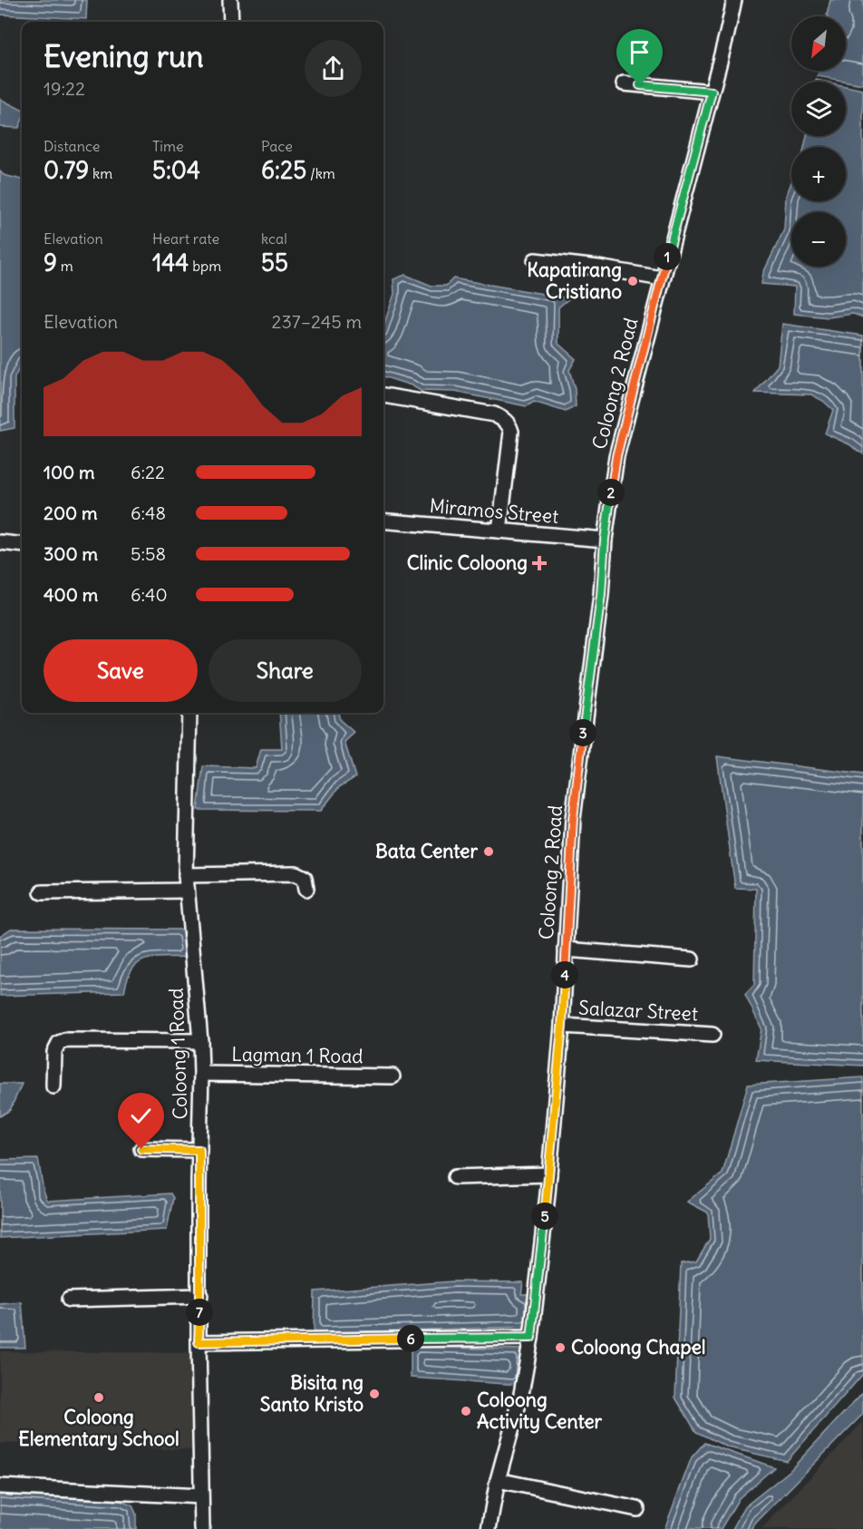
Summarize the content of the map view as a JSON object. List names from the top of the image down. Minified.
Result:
{"streets":{"street":["Coloong 2 Road","Miramos Street","Salazar Street","Coloong 1 Road","Lagman 1 Road"]},"crossings":[["Coloong 2 Road","Miramos Street"],["Coloong 2 Road","Salazar Street"],["Coloong 1 Road","Lagman 1 Road"]],"places":{"other":["Kapatirang Cristiano","Bata Center","Coloong Chapel","Bisita ng Santo Kristo","Coloong Elementary School","Coloong Activity Center"],"health":["Clinic Coloong"]},"north":"bottom left","page":{"map_buttons":["+","−"],"heading":["Evening run","19:22"],"stats":[["Distance","0.79 km"],["Time","5:04"],["Pace","6:25 /km"],["Elevation","9 m"],["Heart rate","144 bpm"],["kcal","55"]],"pins":["1","2","3","4","5","7","6"],"chart":["Elevation","237–245 m"],"list":[{"name":"100 m","note":"6:22"},{"name":"200 m","note":"6:48"},{"name":"300 m","note":"5:58"},{"name":"400 m","note":"6:40"}],"buttons":["Save","Share"]}}
